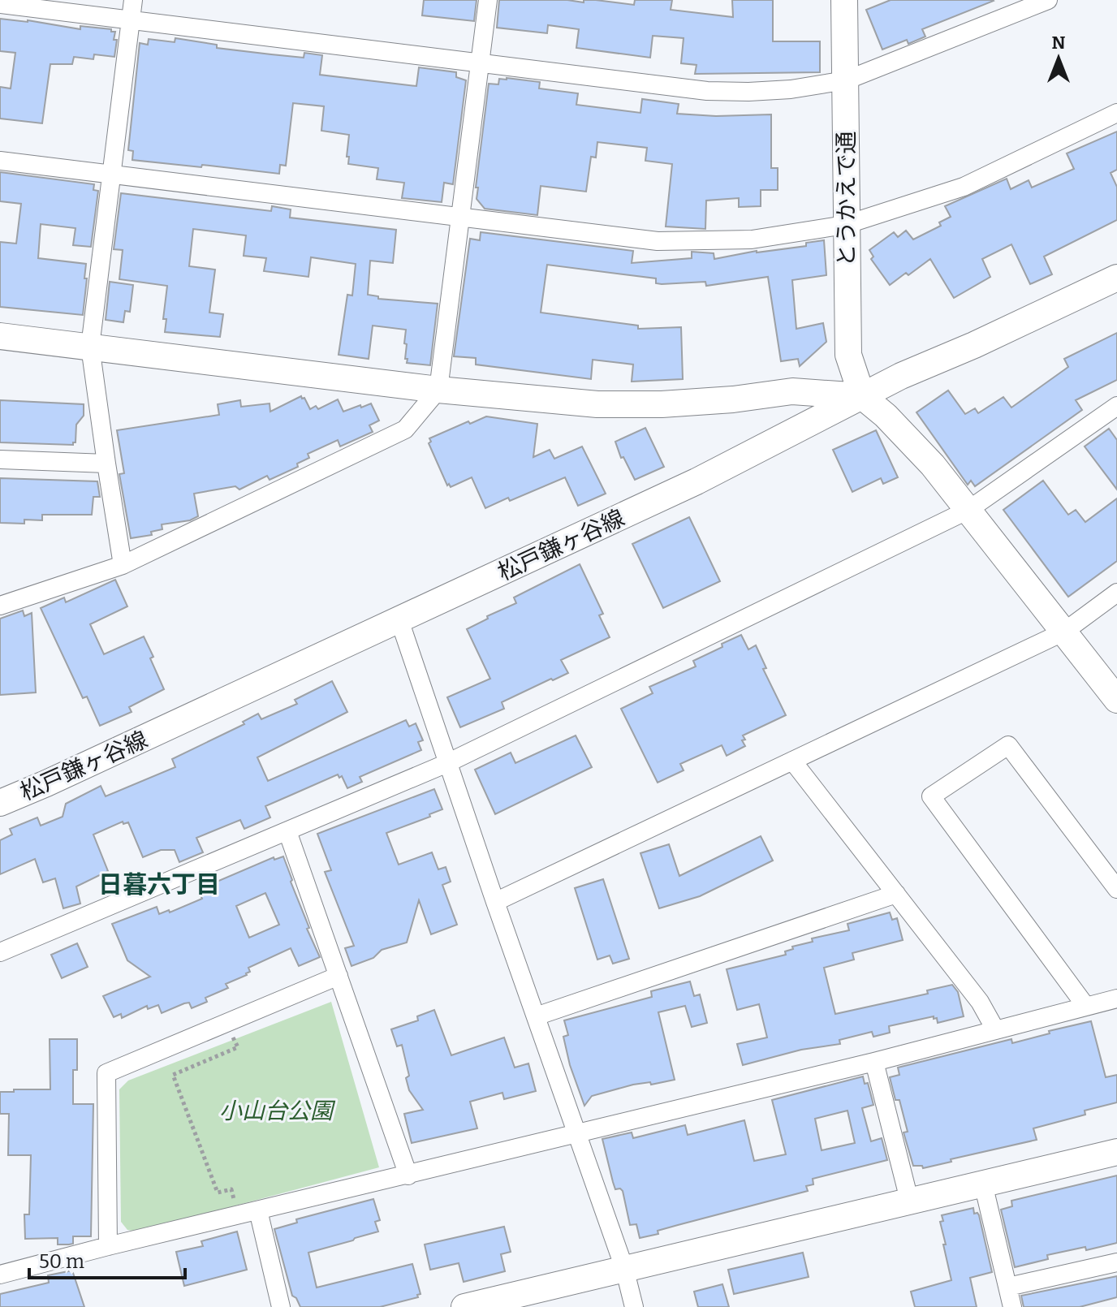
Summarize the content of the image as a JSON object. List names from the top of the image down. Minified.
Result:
{"streets":{"street":["とうかえで通","松戸鎌ヶ谷線"]},"crossings":[["とうかえで通","松戸鎌ヶ谷線"]],"districts":["日暮六丁目"],"parks":["小山台公園"],"scale_bar":"50 m","north":"top"}
